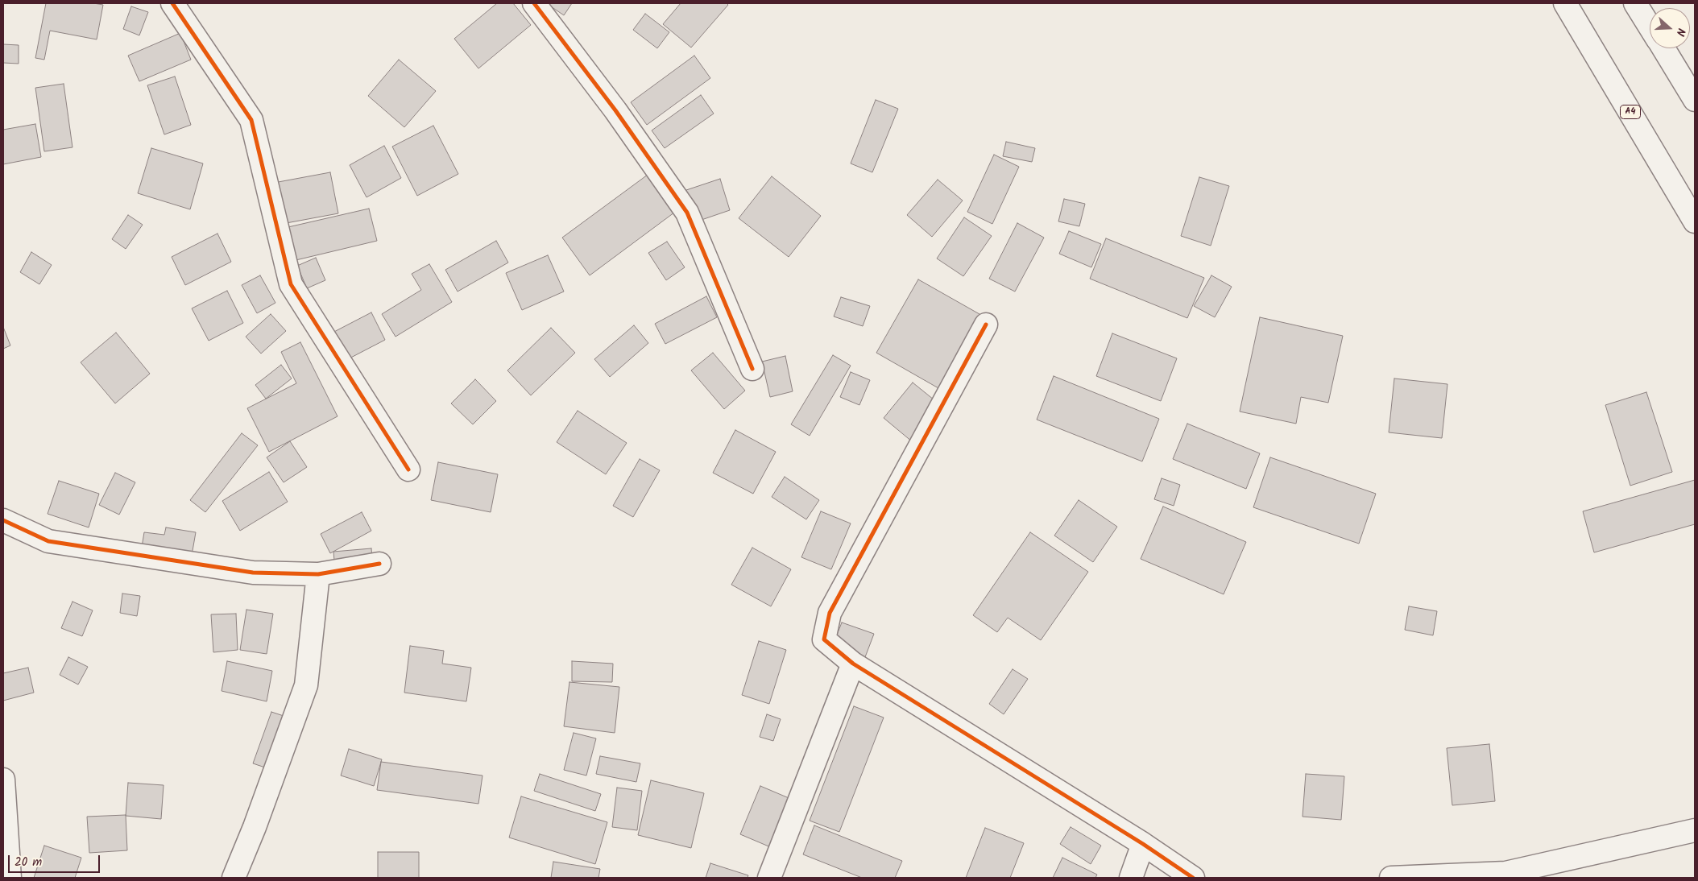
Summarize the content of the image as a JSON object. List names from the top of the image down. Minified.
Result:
{"streets":{"main road":["A4"]},"scale_bar":"20 m","north":"right"}
